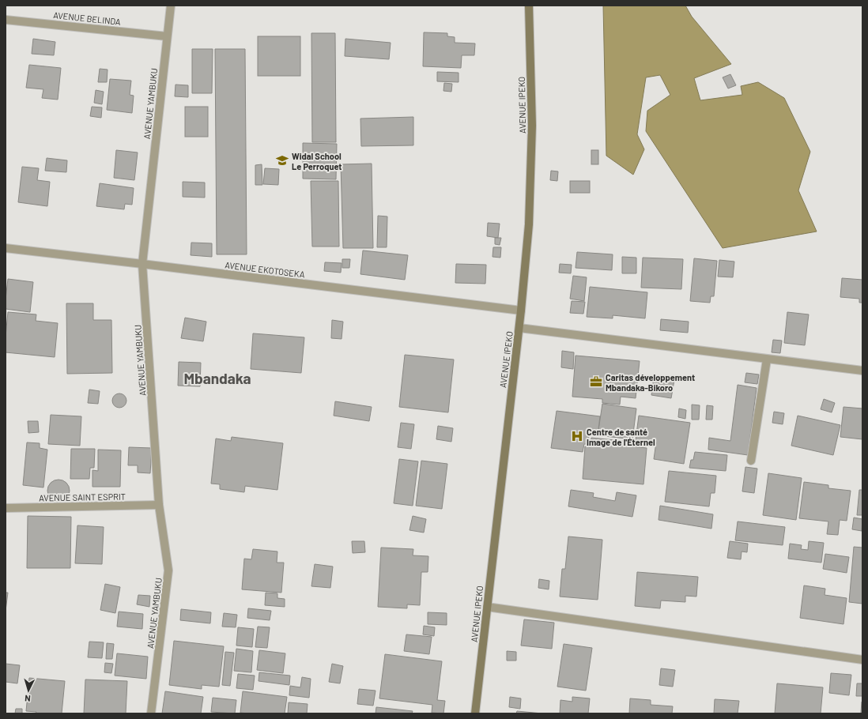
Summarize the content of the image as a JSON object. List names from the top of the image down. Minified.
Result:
{"streets":{"street":["AVENUE BELINDA","AVENUE YAMBUKU","AVENUE IPEKO","AVENUE EKOTOSEKA","AVENUE SAINT ESPRIT"]},"crossings":[["AVENUE BELINDA","AVENUE YAMBUKU"],["AVENUE YAMBUKU","AVENUE EKOTOSEKA"],["AVENUE YAMBUKU","AVENUE SAINT ESPRIT"],["AVENUE IPEKO","AVENUE EKOTOSEKA"]],"districts":["Mbandaka"],"places":{"school or university":["Widal School Le Perroquet"],"office":["Caritas développement Mbandaka-Bikoro"],"hospital":["Centre de santé Image de l'Éternel"]},"north":"bottom"}
